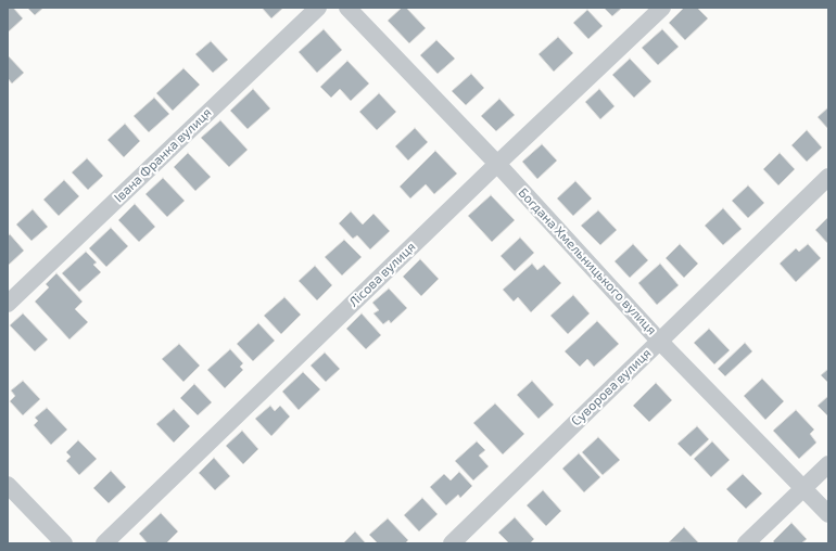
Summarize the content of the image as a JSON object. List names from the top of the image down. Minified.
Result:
{"streets":{"street":["Івана Франка вулиця","Богдана Хмельницького вулиця","Лісова вулиця","Суворова вулиця"]},"crossings":[["Богдана Хмельницького вулиця","Лісова вулиця"],["Богдана Хмельницького вулиця","Суворова вулиця"]]}
